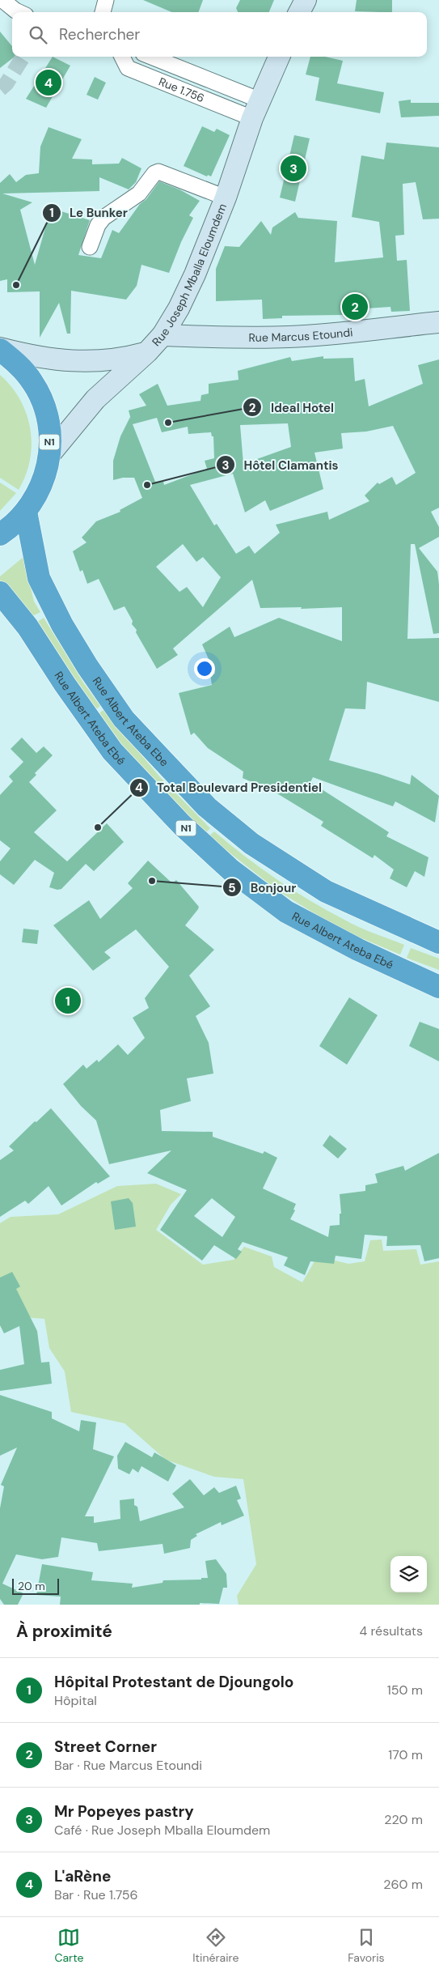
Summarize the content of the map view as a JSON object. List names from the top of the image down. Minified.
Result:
{"streets":{"highway":["N1","Rue Albert Ateba Ebé","Rue Albert Ateba Ebe"],"main road":["Rue Joseph Mballa Eloumdem","Rue Marcus Etoundi"],"street":["Rue 1.756"]},"crossings":[["Rue 1.756","Rue Joseph Mballa Eloumdem"],["Rue Joseph Mballa Eloumdem","Rue Marcus Etoundi"],["Rue Joseph Mballa Eloumdem","N1"],["N1","Rue Albert Ateba Ebe"]],"places":["Le Bunker","Ideal Hotel","Hôtel Clamantis","Total Boulevard Presidentiel","Bonjour"],"scale_bar":"20 m","page":{"search":"Rechercher","pins":["4","3","2","1"],"scale":"20 m","heading":["À proximité","4 résultats"],"list":[{"mark":"1","name":"Hôpital Protestant de Djoungolo","note":"Hôpital","value":"150 m"},{"mark":"2","name":"Street Corner","note":"Bar · Rue Marcus Etoundi","value":"170 m"},{"mark":"3","name":"Mr Popeyes pastry","note":"Café · Rue Joseph Mballa Eloumdem","value":"220 m"},{"mark":"4","name":"L'aRène","note":"Bar · Rue 1.756","value":"260 m"}],"nav":["Carte","Itinéraire","Favoris"]}}
